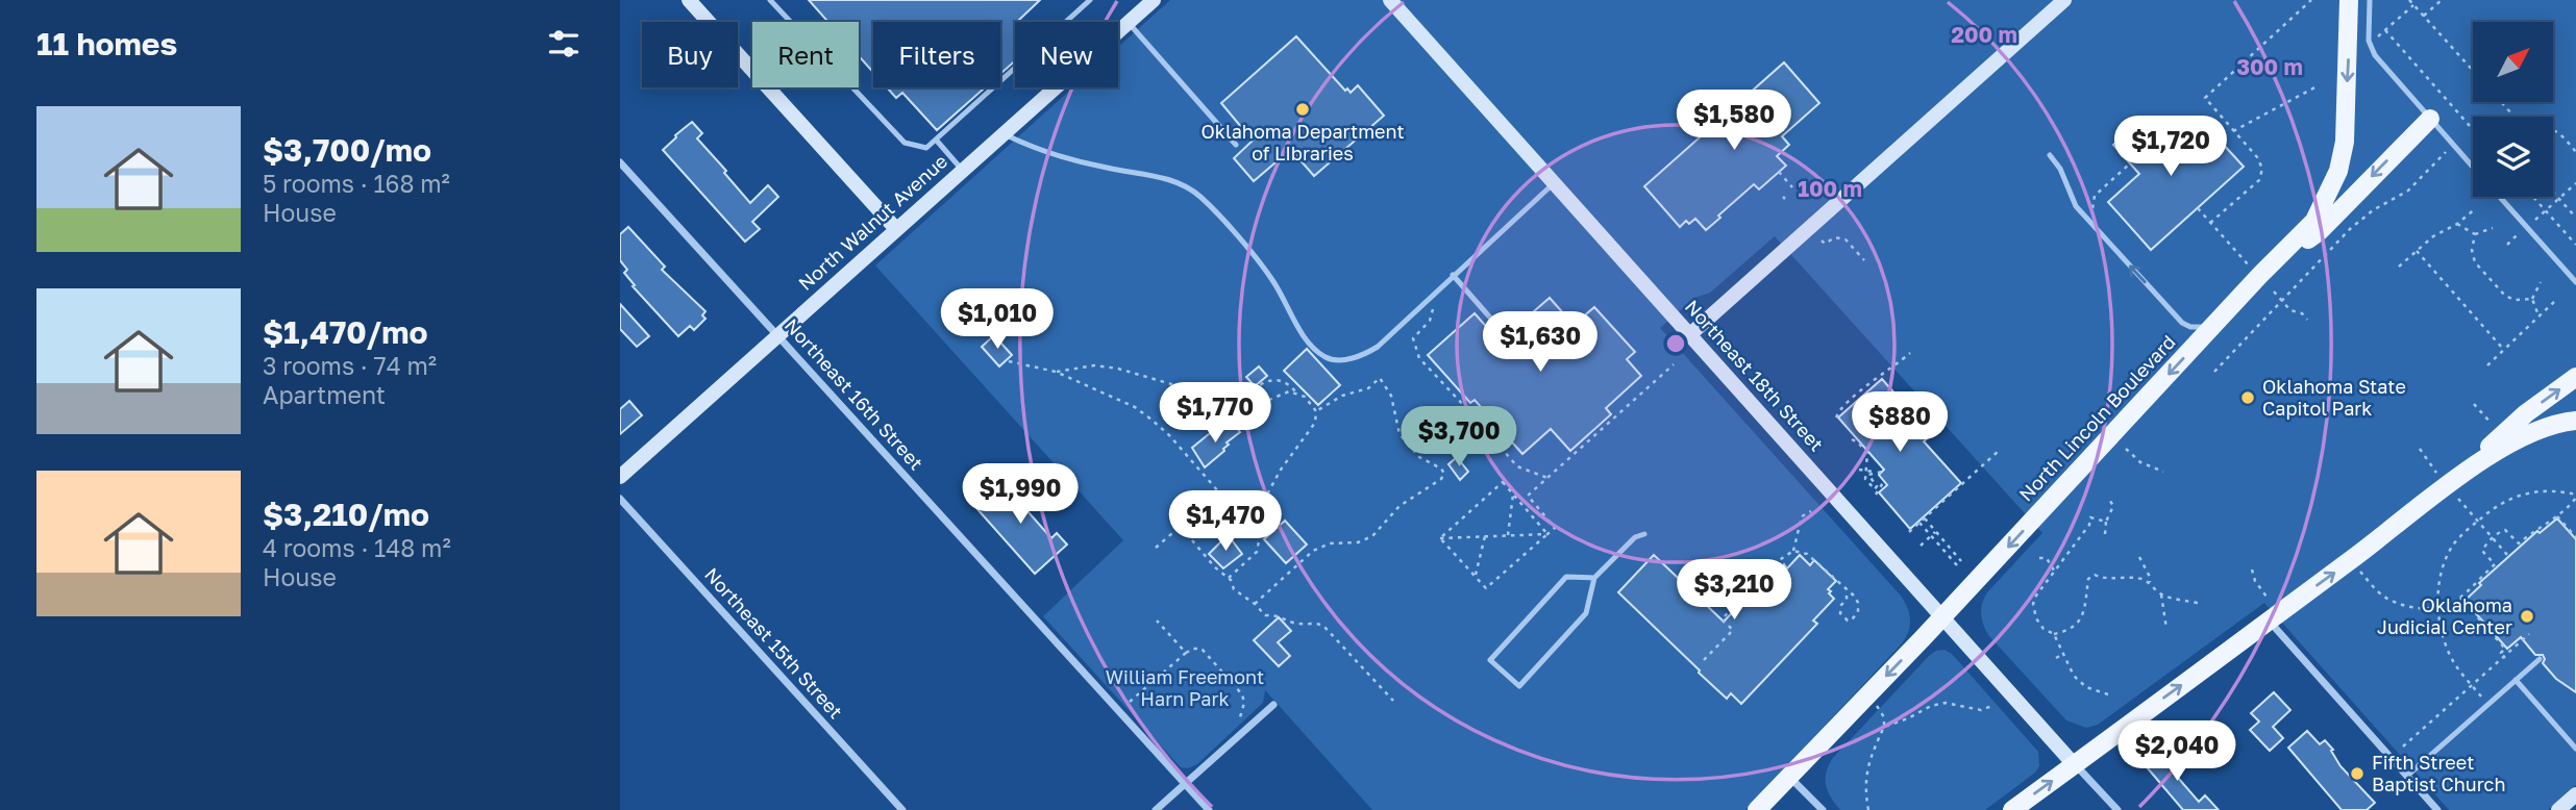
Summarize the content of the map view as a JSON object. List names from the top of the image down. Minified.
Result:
{"streets":{"main road":["North Lincoln Boulevard"],"street":["North Walnut Avenue","Northeast 18th Street","Northeast 16th Street","Northeast 15th Street"]},"crossings":[["North Walnut Avenue","Northeast 16th Street"],["Northeast 18th Street","North Lincoln Boulevard"]],"one_way":["North Lincoln Boulevard"],"parks":["William Freemont Harn Park"],"places":["Oklahoma Department of LIbraries","Oklahoma State Capitol Park","Oklahoma Judicial Center","Fifth Street Baptist Church"],"north":"top right","page":{"heading":"11 homes","chip":["Buy","Rent","Filters","New"],"list":[{"name":"$3,700/mo","note":"5 rooms · 168 m² · House"},{"name":"$1,470/mo","note":"3 rooms · 74 m² · Apartment"},{"name":"$3,210/mo","note":"4 rooms · 148 m² · House"}],"price":["$1,580","$1,720","$1,010","$1,630","$1,770","$880","$3,700","$1,990","$1,470","$3,210","$2,040"]},"rings":["200 m","300 m","100 m"]}
